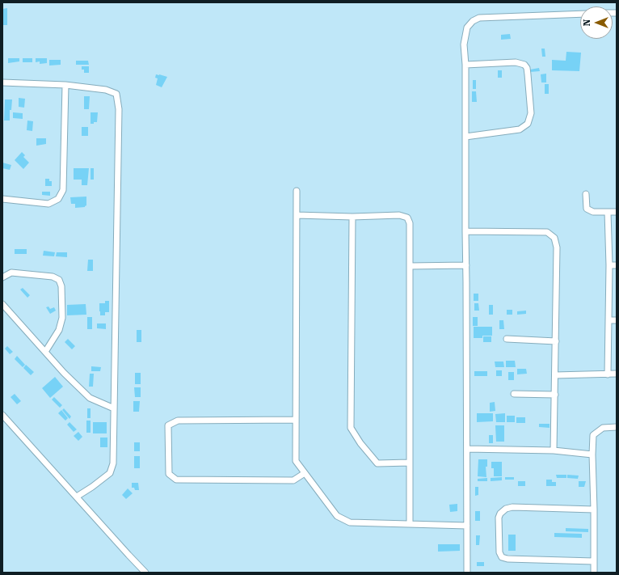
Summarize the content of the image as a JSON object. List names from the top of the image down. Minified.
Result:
{"north":"left"}
